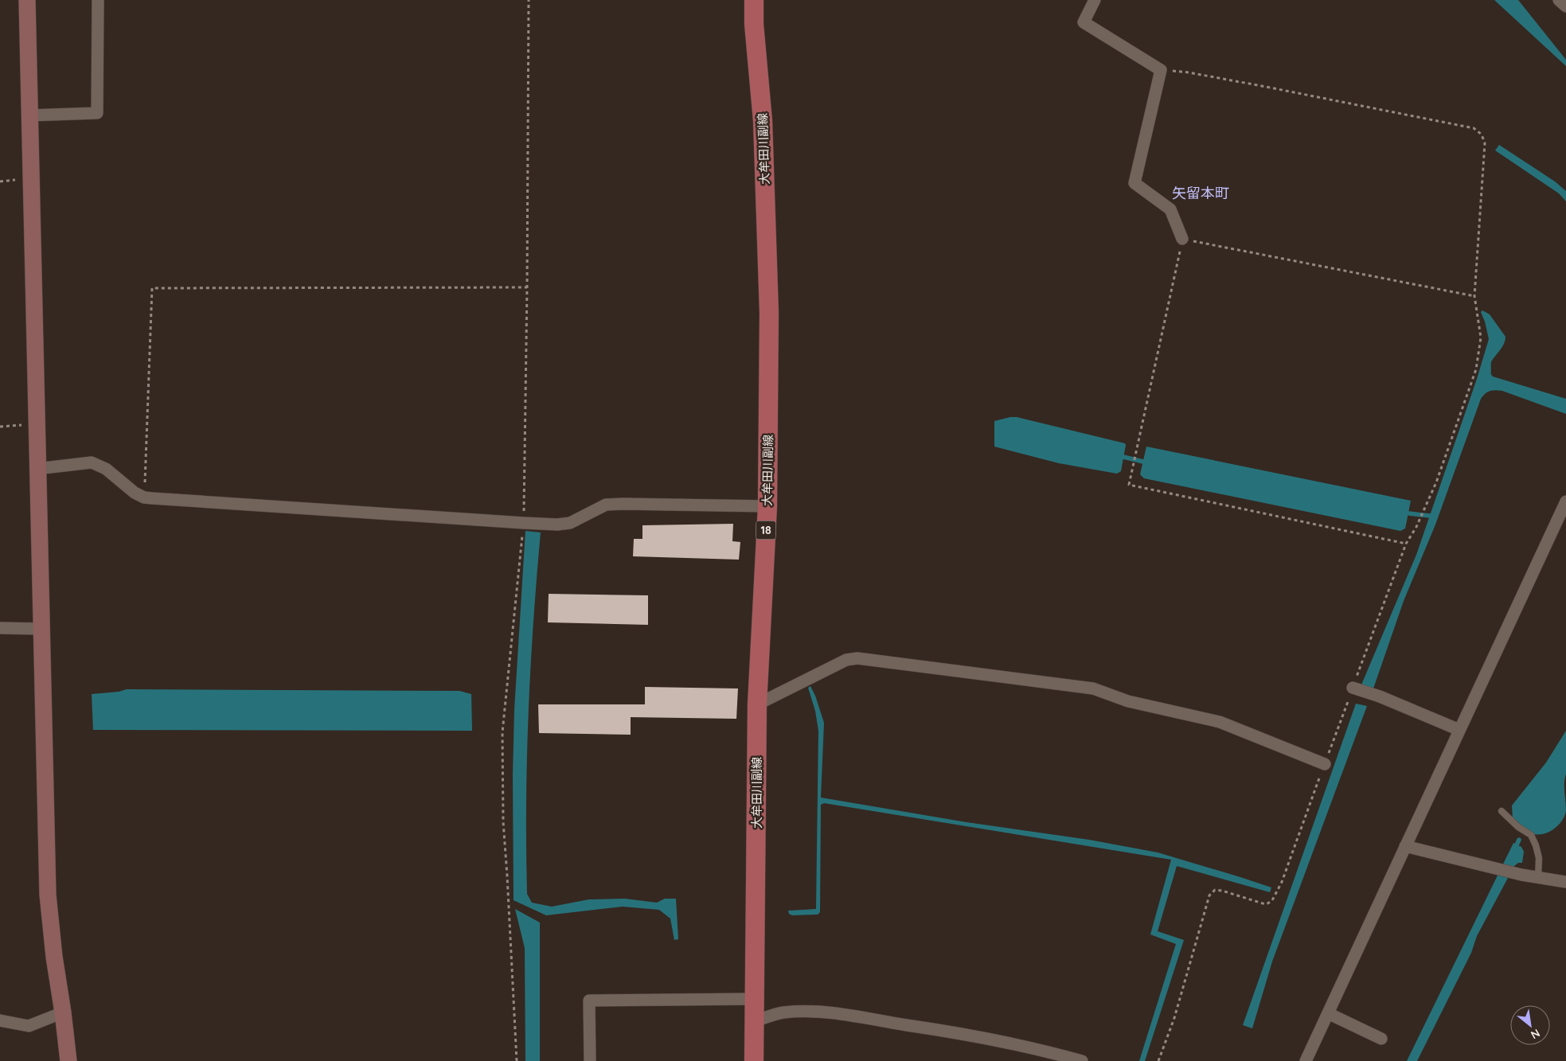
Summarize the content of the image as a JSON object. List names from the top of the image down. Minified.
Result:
{"streets":{"main road":["大牟田川副線","18"]},"districts":["矢留本町"],"north":"bottom right"}
